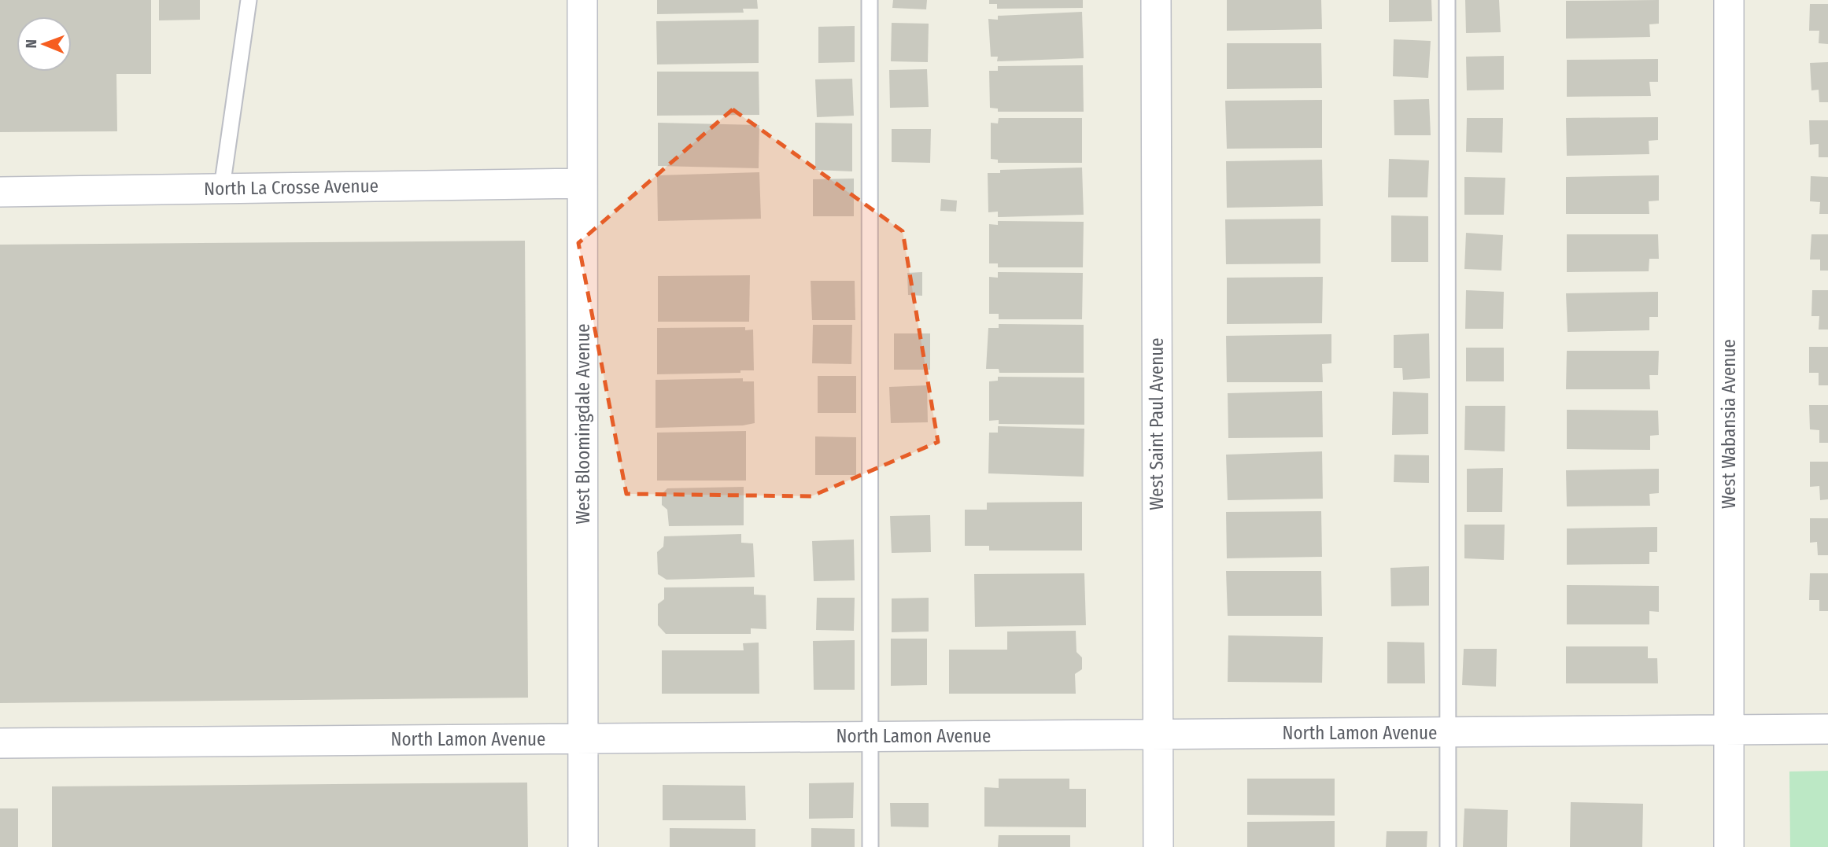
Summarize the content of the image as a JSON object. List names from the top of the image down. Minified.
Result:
{"streets":{"street":["North La Crosse Avenue","West Bloomingdale Avenue","West Saint Paul Avenue","West Wabansia Avenue","North Lamon Avenue"]},"crossings":[["North La Crosse Avenue","West Bloomingdale Avenue"],["West Bloomingdale Avenue","North Lamon Avenue"],["West Saint Paul Avenue","North Lamon Avenue"],["West Wabansia Avenue","North Lamon Avenue"]],"north":"left"}
